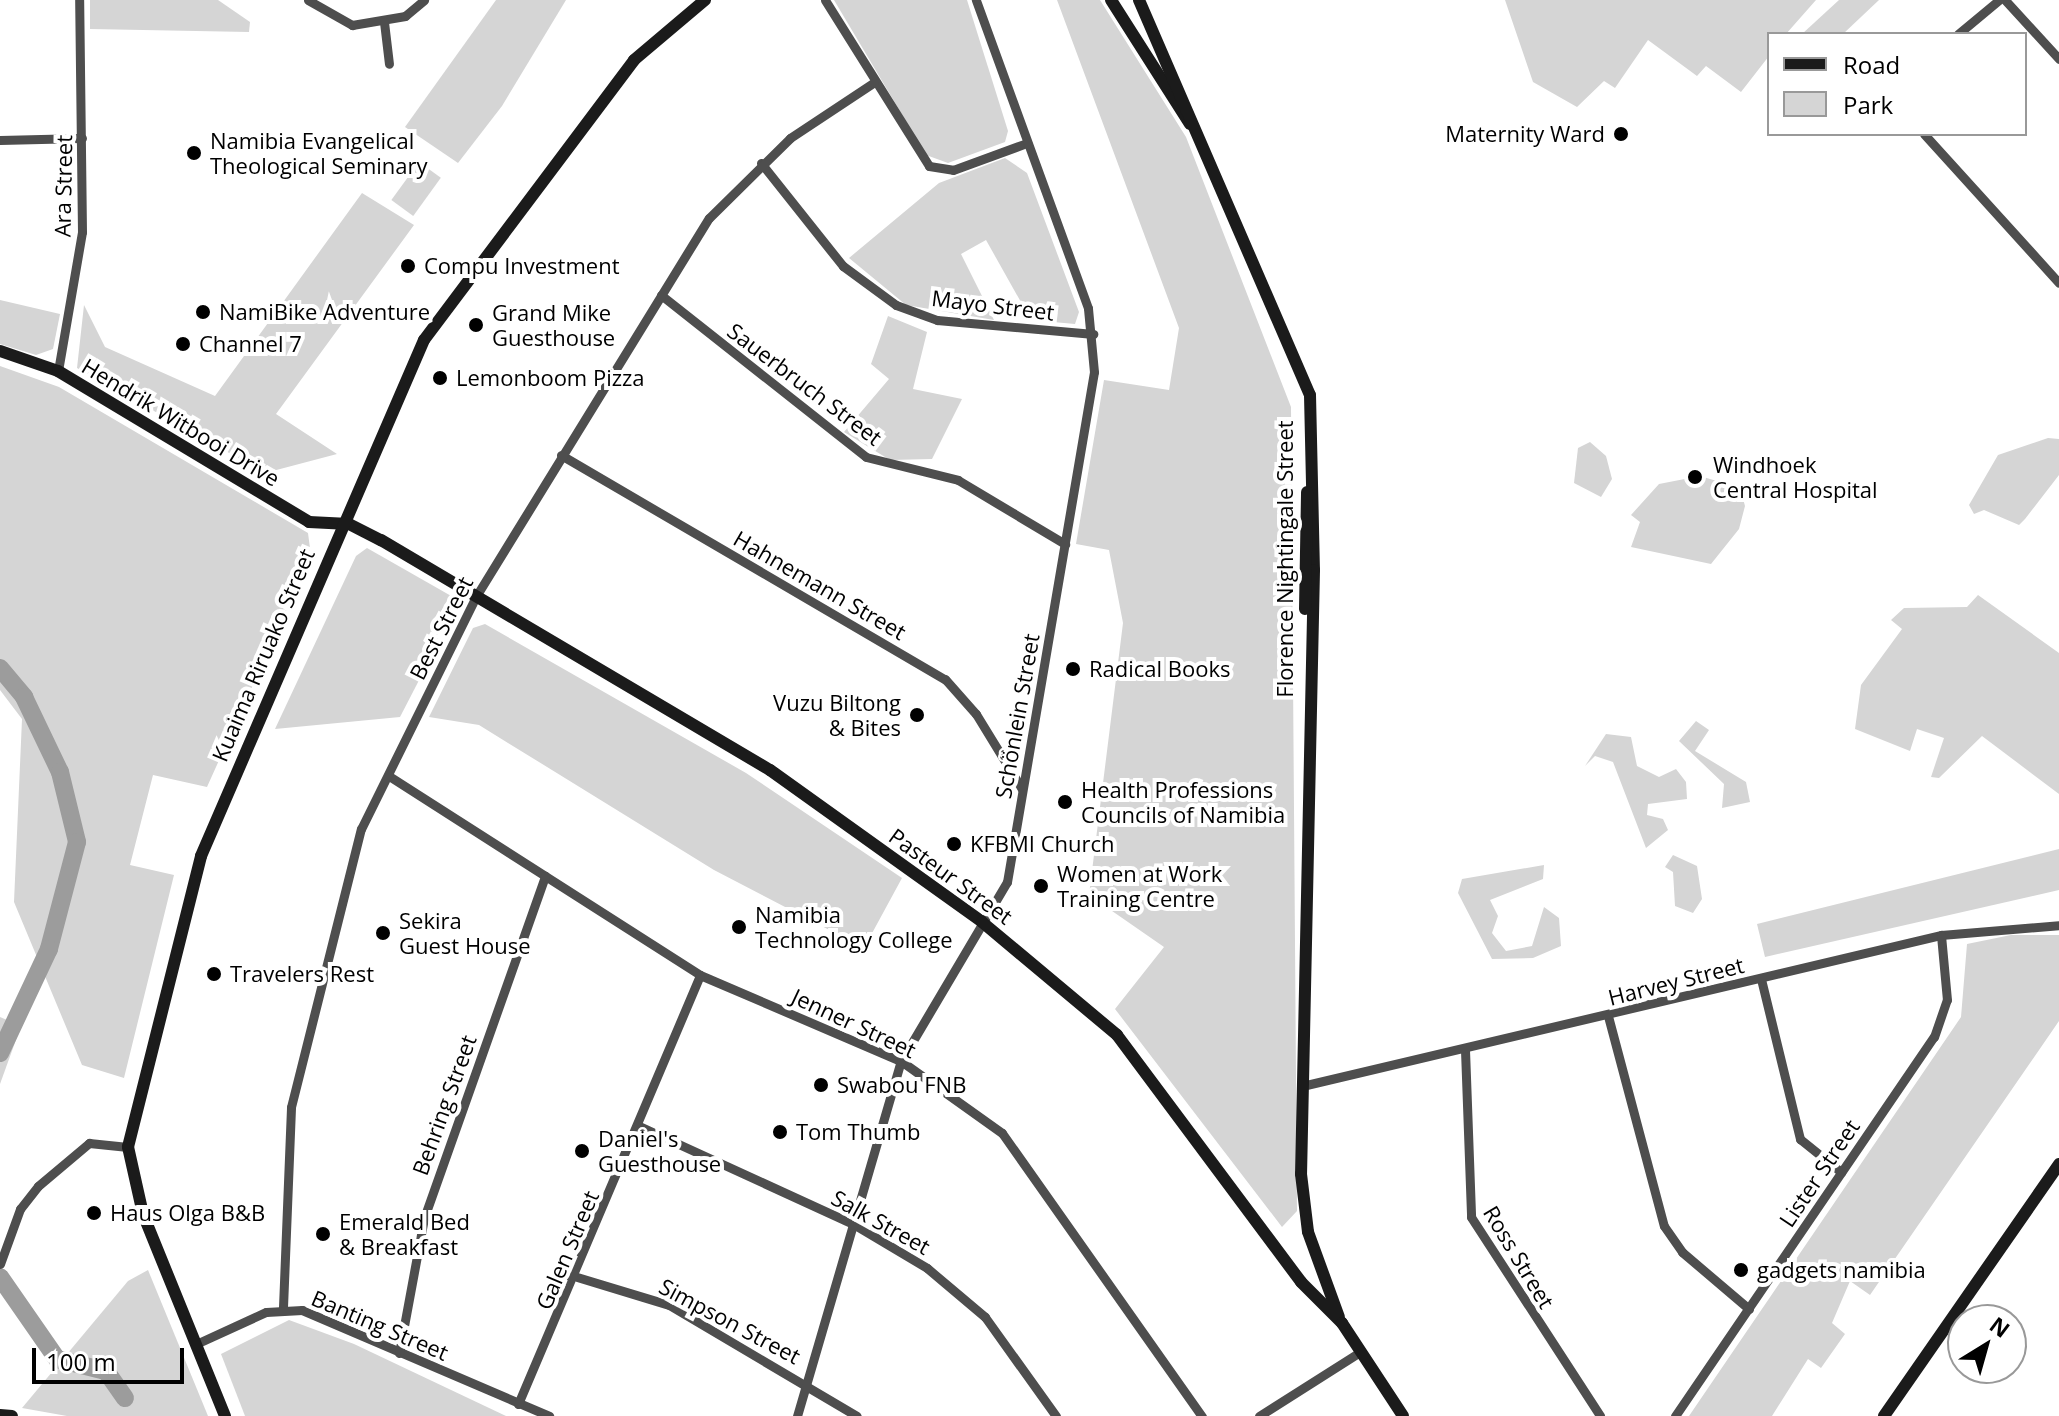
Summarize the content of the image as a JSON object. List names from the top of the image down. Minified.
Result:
{"streets":{"main road":["Hendrik Witbooi Drive","Florence Nightingale Street","Kuaima Riruako Street","Pasteur Street"],"street":["Ara Street","Mayo Street","Sauerbruch Street","Hahnemann Street","Best Street","Schönlein Street","Harvey Street","Jenner Street","Behring Street","Lister Street","Salk Street","Galen Street","Ross Street","Simpson Street","Banting Street"]},"crossings":[["Ara Street","Hendrik Witbooi Drive"],["Mayo Street","Best Street"],["Mayo Street","Schönlein Street"],["Sauerbruch Street","Best Street"],["Sauerbruch Street","Schönlein Street"],["Hendrik Witbooi Drive","Kuaima Riruako Street"],["Hendrik Witbooi Drive","Pasteur Street"],["Florence Nightingale Street","Pasteur Street"],["Florence Nightingale Street","Harvey Street"],["Hahnemann Street","Best Street"],["Hahnemann Street","Schönlein Street"],["Best Street","Pasteur Street"],["Best Street","Jenner Street"],["Best Street","Banting Street"],["Kuaima Riruako Street","Pasteur Street"],["Kuaima Riruako Street","Banting Street"],["Schönlein Street","Pasteur Street"],["Schönlein Street","Jenner Street"],["Schönlein Street","Salk Street"],["Schönlein Street","Simpson Street"],["Harvey Street","Lister Street"],["Harvey Street","Ross Street"],["Jenner Street","Behring Street"],["Jenner Street","Galen Street"],["Behring Street","Banting Street"],["Salk Street","Galen Street"],["Galen Street","Simpson Street"],["Galen Street","Banting Street"]],"places":["Maternity Ward","Namibia Evangelical Theological Seminary","Compu Investment","NamiBike Adventure","Grand Mike Guesthouse","Channel 7","Lemonboom Pizza","Windhoek Central Hospital","Radical Books","Vuzu Biltong & Bites","Health Professions Councils of Namibia","KFBMI Church","Women at Work Training Centre","Namibia Technology College","Sekira Guest House","Travelers Rest","Swabou FNB","Tom Thumb","Daniel's Guesthouse","Haus Olga B&B","Emerald Bed & Breakfast","gadgets namibia"],"legend":["Road","Park"],"scale_bar":"100 m","north":"top right"}
